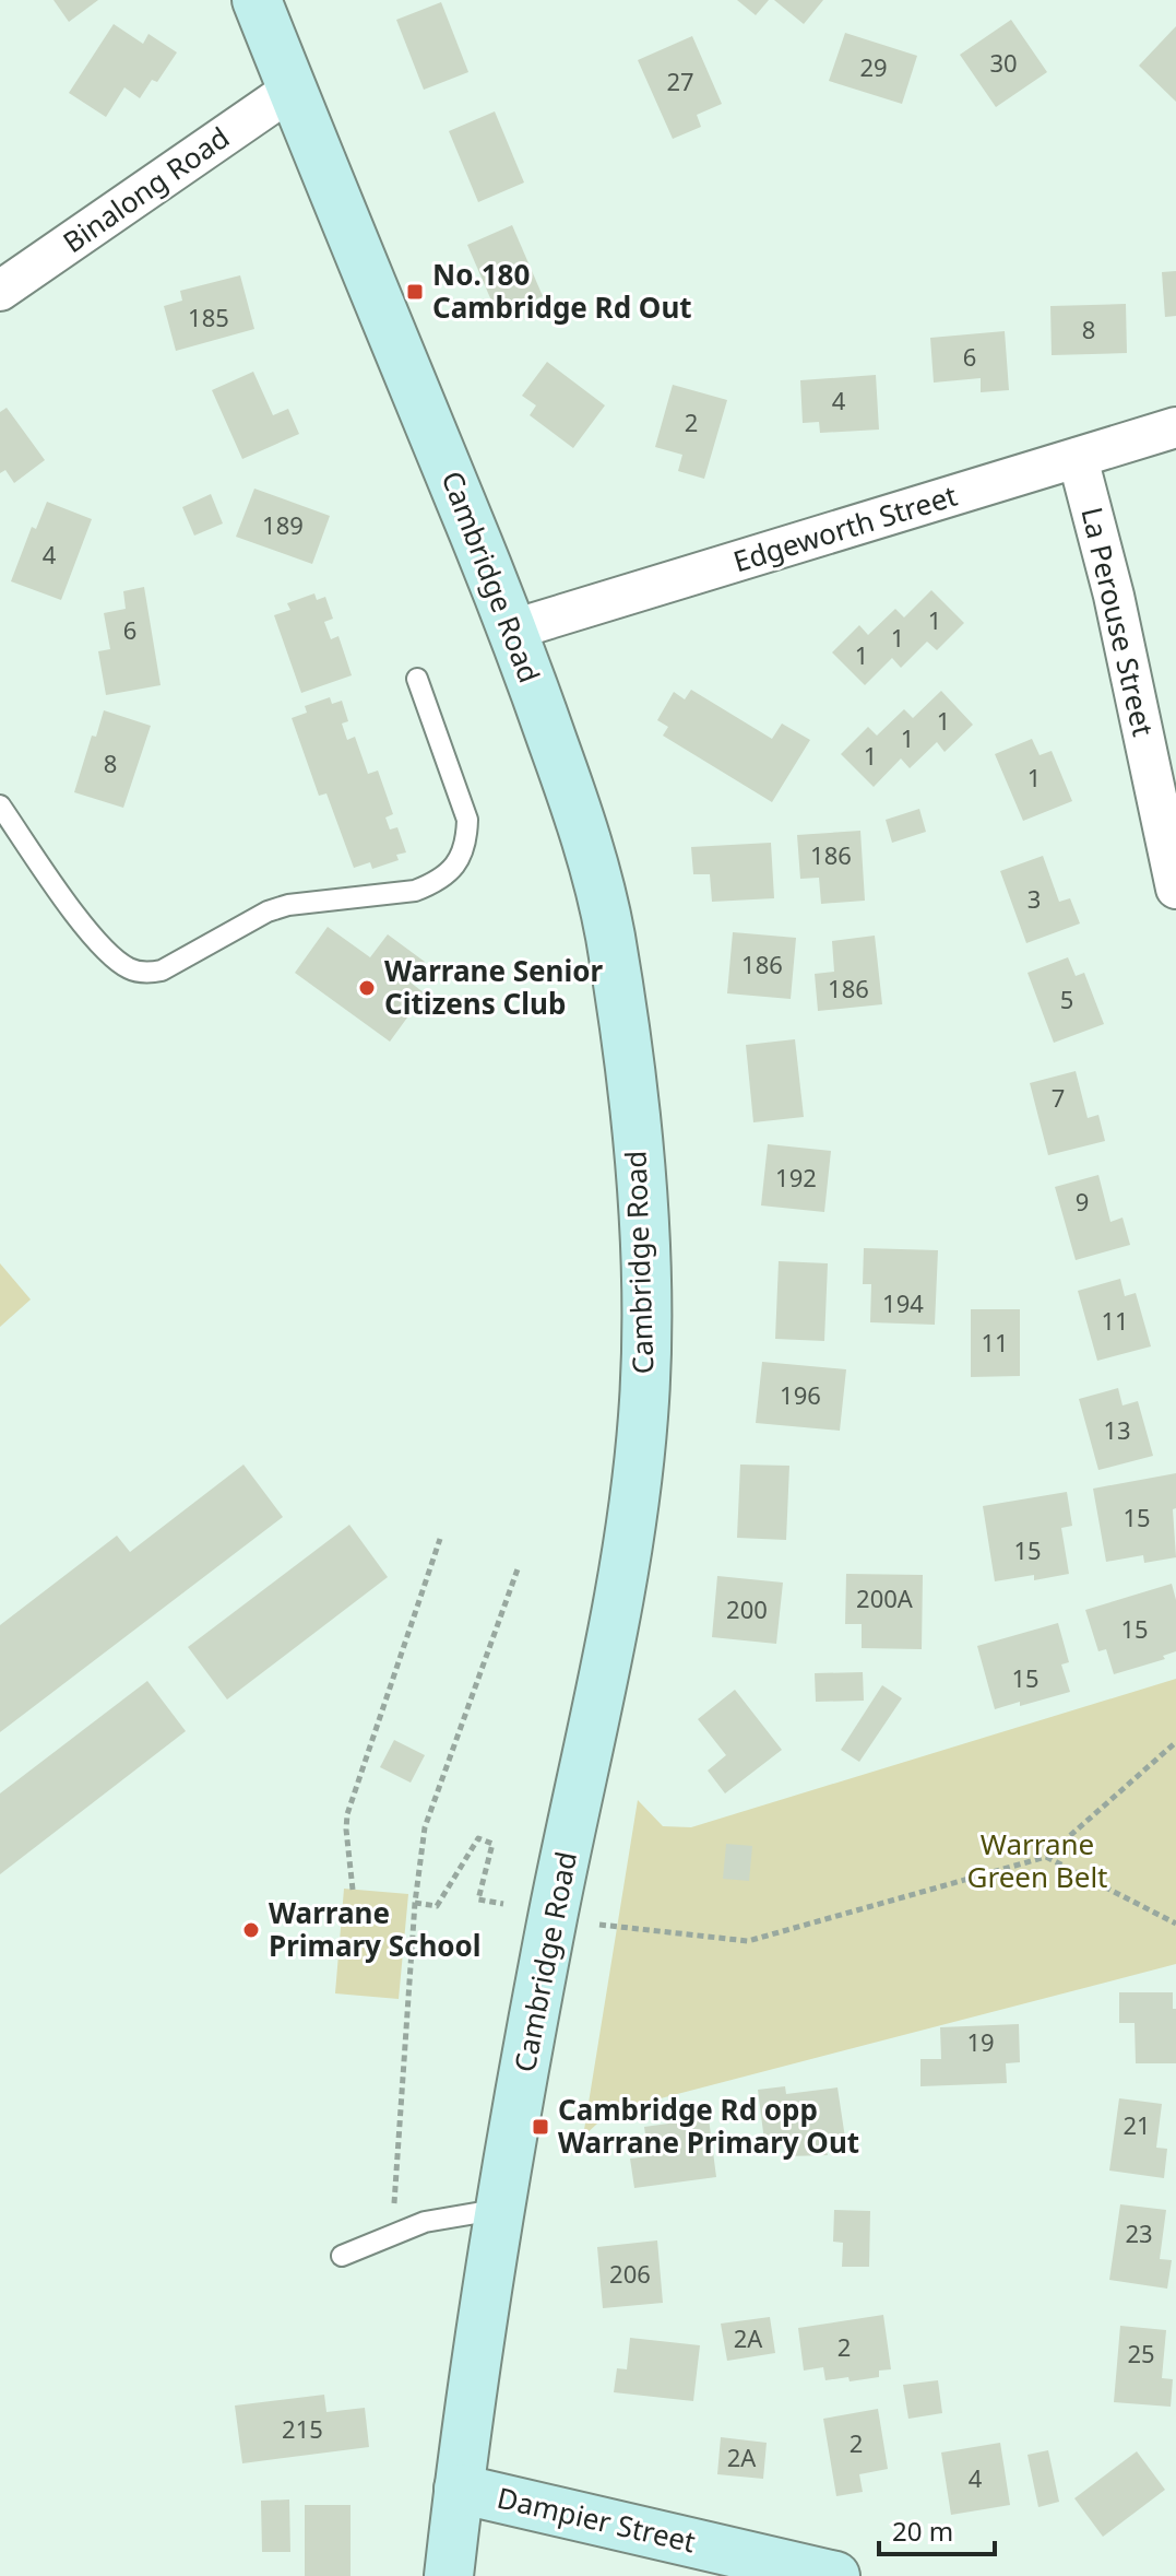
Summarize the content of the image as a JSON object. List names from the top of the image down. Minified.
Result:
{"streets":{"main road":["Cambridge Road","Dampier Street"],"street":["Binalong Road","Edgeworth Street","La Perouse Street"]},"crossings":[["Binalong Road","Cambridge Road"],["Edgeworth Street","Cambridge Road"],["Edgeworth Street","La Perouse Street"],["Cambridge Road","Dampier Street"]],"parks":["Warrane Green Belt"],"places":{"transit":["No.180 Cambridge Rd Out","Cambridge Rd opp Warrane Primary Out"],"other":["Warrane Senior Citizens Club","Warrane Primary School"]},"house_numbers":["30","29","27","185","8","6","4","2","189","4","1","6","1","1","1","1","1","8","1","186","3","186","186","5","7","192","9","194","11","11","196","13","15","15","200A","200","15","15","19","21","23","206","2A","2","25","215","2","2A","4"],"scale_bar":"20 m"}
